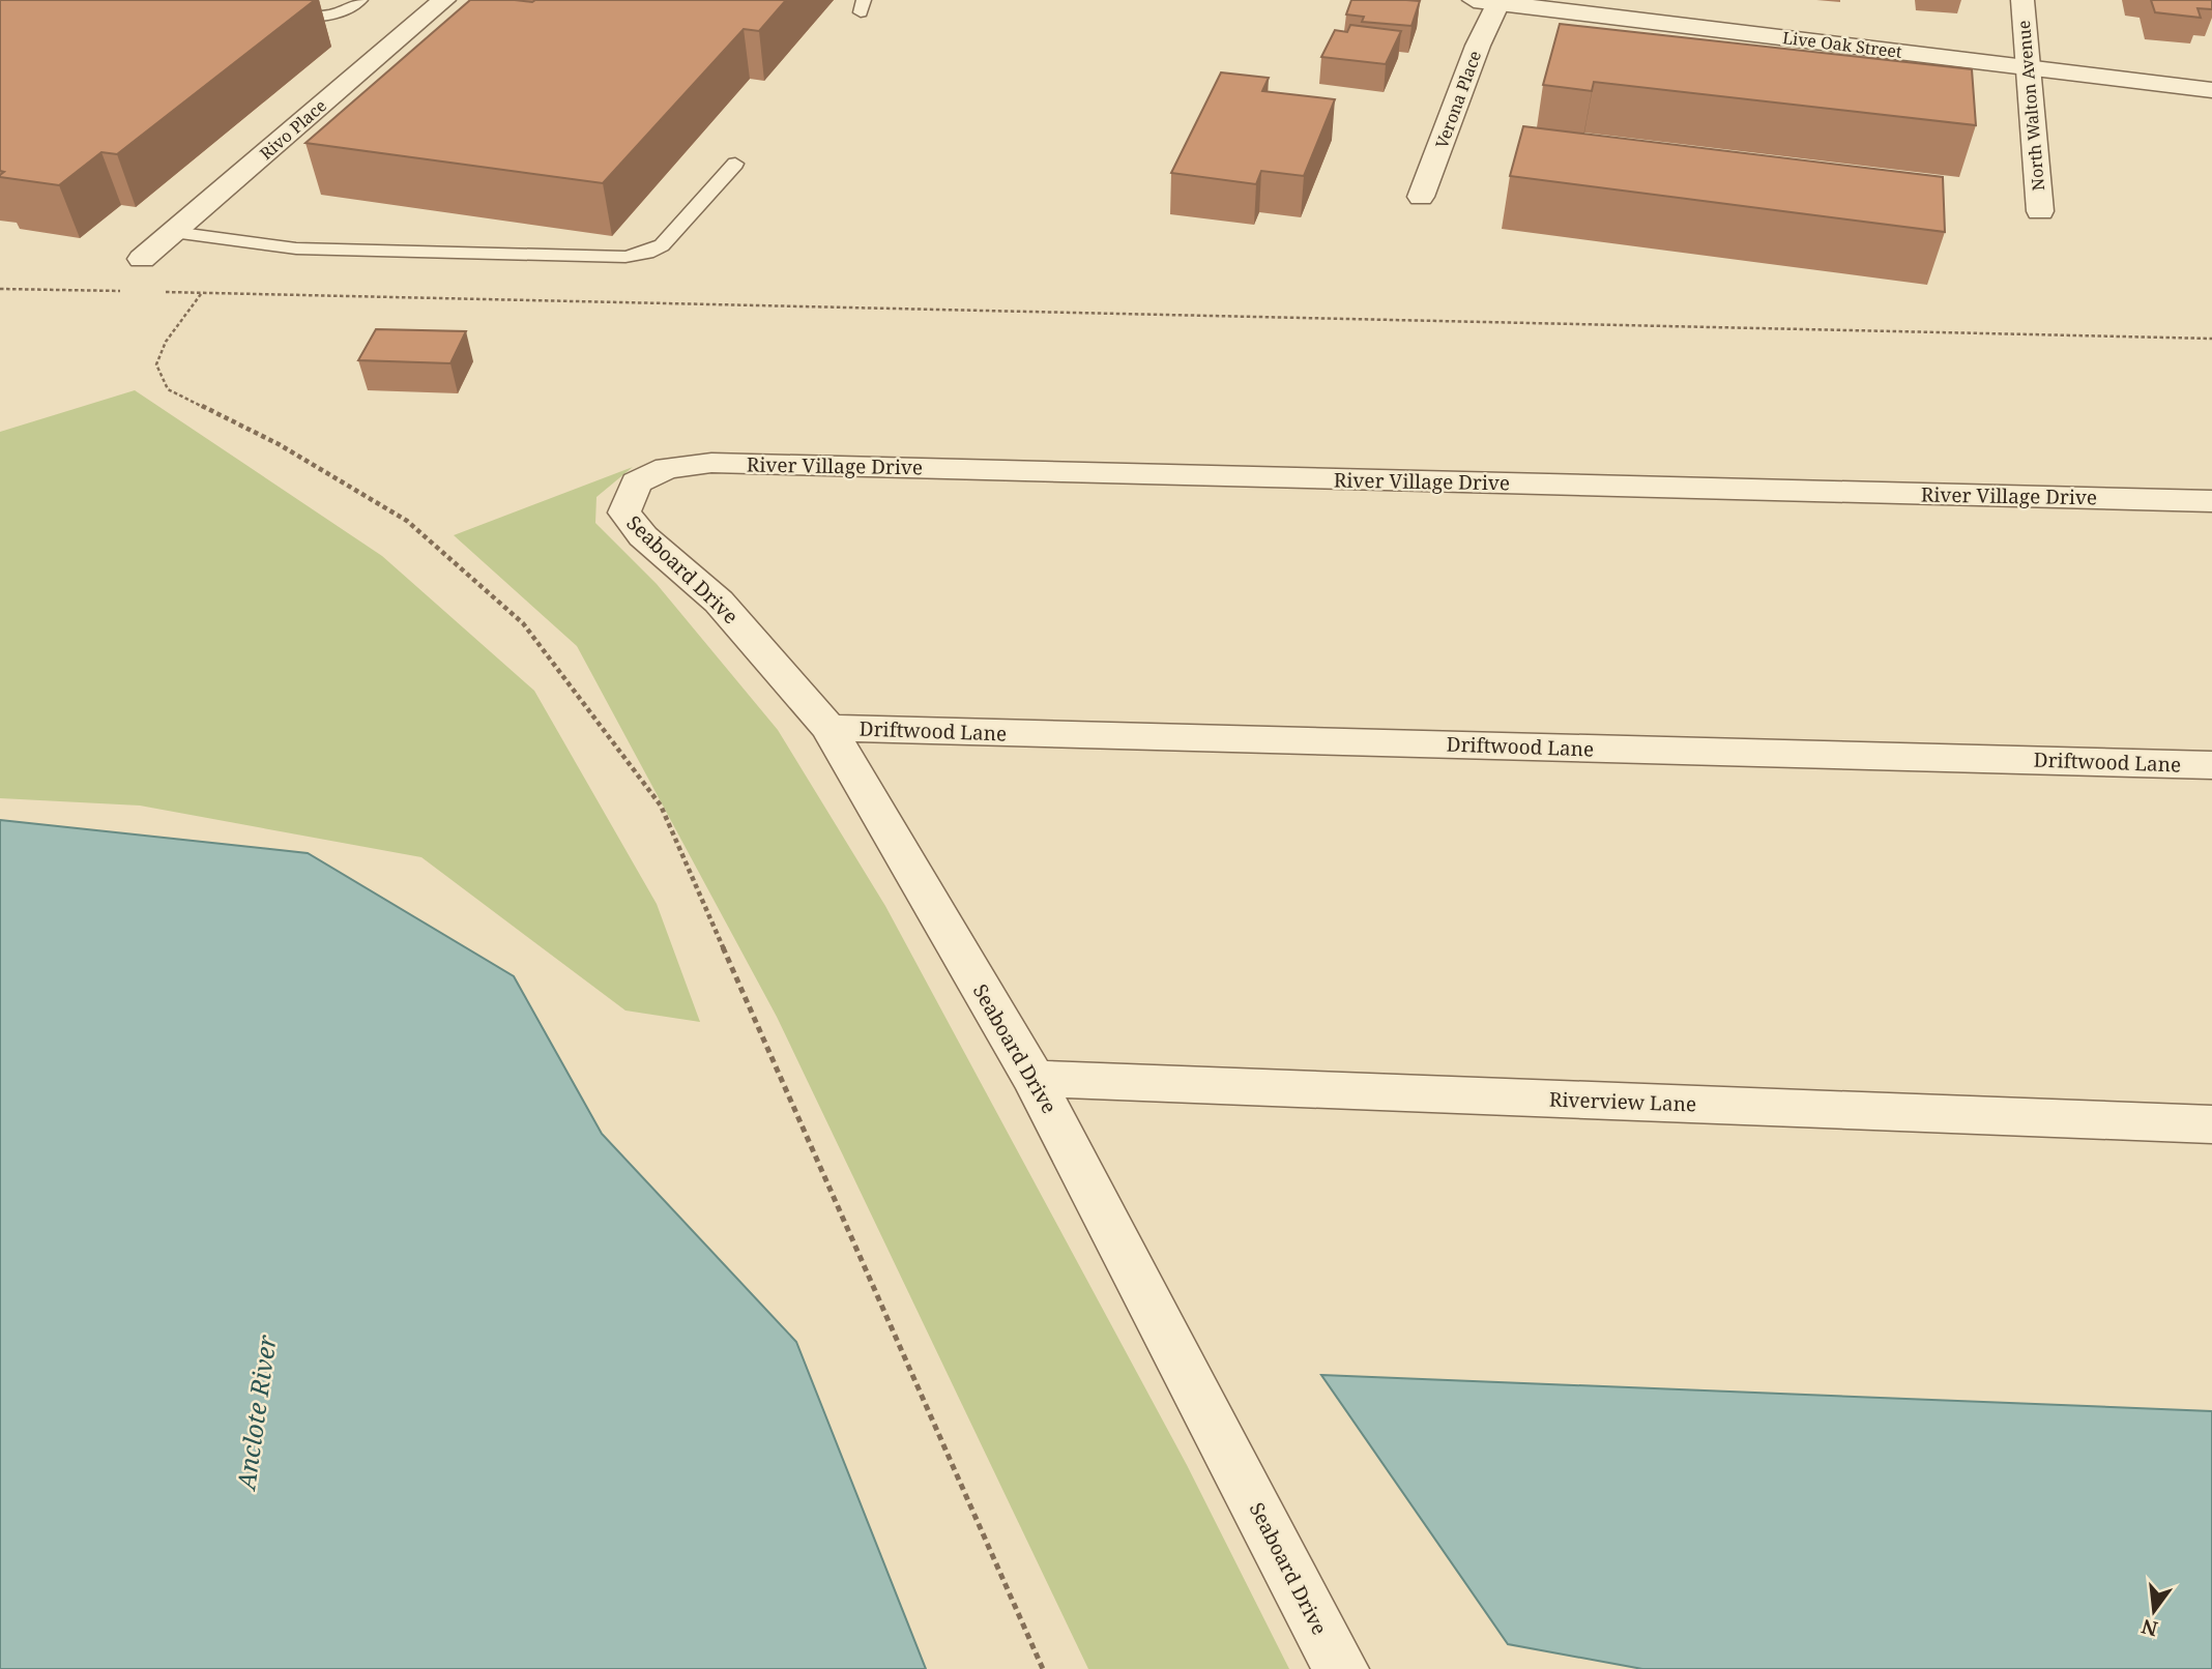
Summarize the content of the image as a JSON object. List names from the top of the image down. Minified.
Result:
{"streets":{"street":["Live Oak Street","Verona Place","North Walton Avenue","Rivo Place","River Village Drive","Seaboard Drive","Driftwood Lane","Riverview Lane"]},"crossings":[["Live Oak Street","Verona Place"],["Live Oak Street","North Walton Avenue"],["River Village Drive","Seaboard Drive"],["Seaboard Drive","Driftwood Lane"],["Seaboard Drive","Riverview Lane"]],"water":["Anclote River"],"north":"bottom"}
